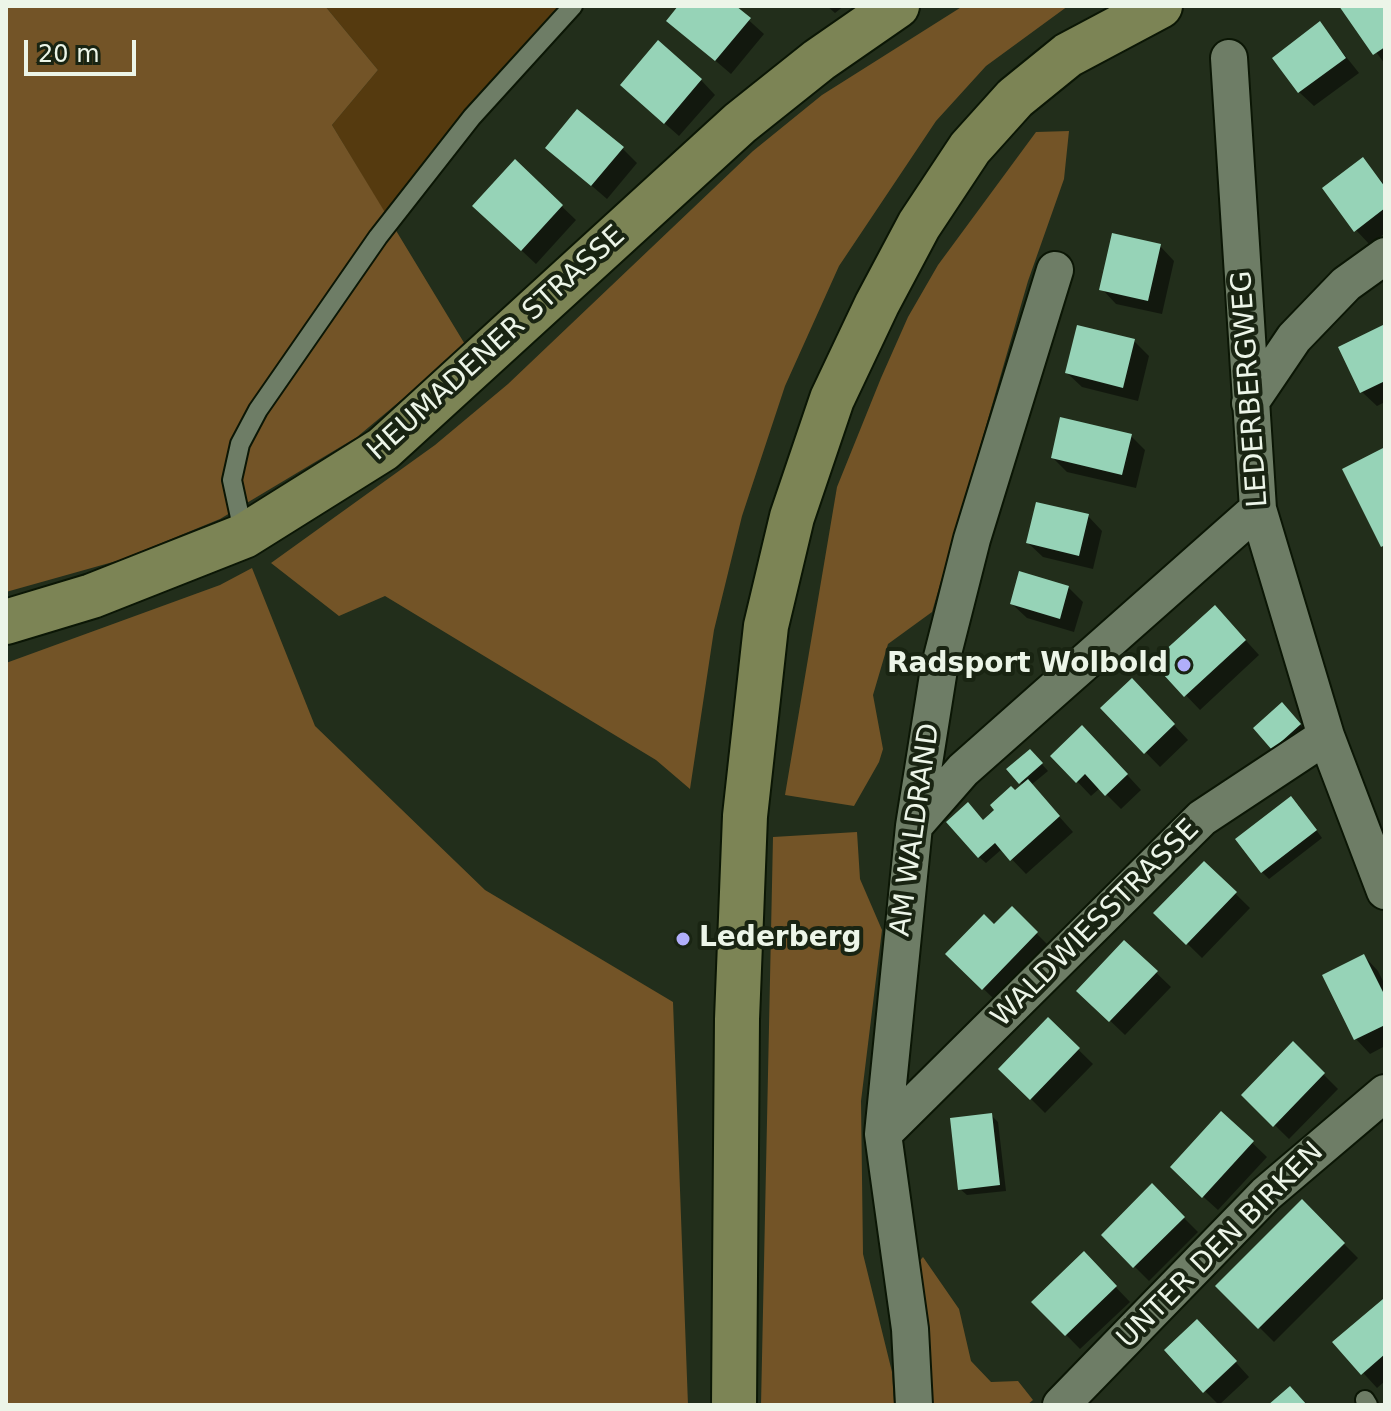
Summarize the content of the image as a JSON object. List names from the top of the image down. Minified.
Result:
{"streets":{"main road":["HEUMADENER STRASSE"],"street":["LEDERBERGWEG","AM WALDRAND","WALDWIESSTRASSE","UNTER DEN BIRKEN"]},"crossings":[["LEDERBERGWEG","WALDWIESSTRASSE"],["AM WALDRAND","WALDWIESSTRASSE"]],"places":["Radsport Wolbold","Lederberg"],"scale_bar":"20 m"}
